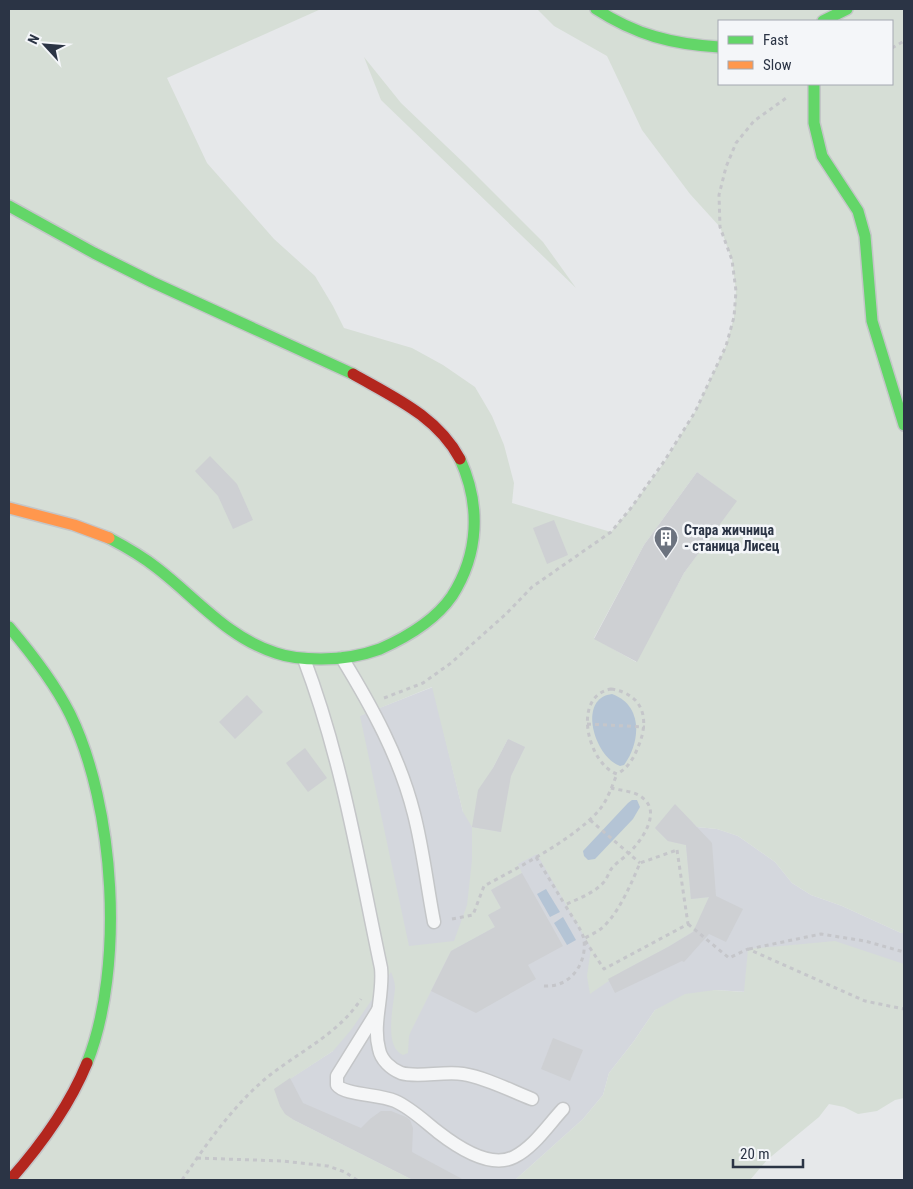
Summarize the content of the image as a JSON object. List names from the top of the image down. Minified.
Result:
{"places":{"building":["Стара жичница - станица Лисец"]},"legend":["Fast","Slow"],"scale_bar":"20 m","north":"top left"}
